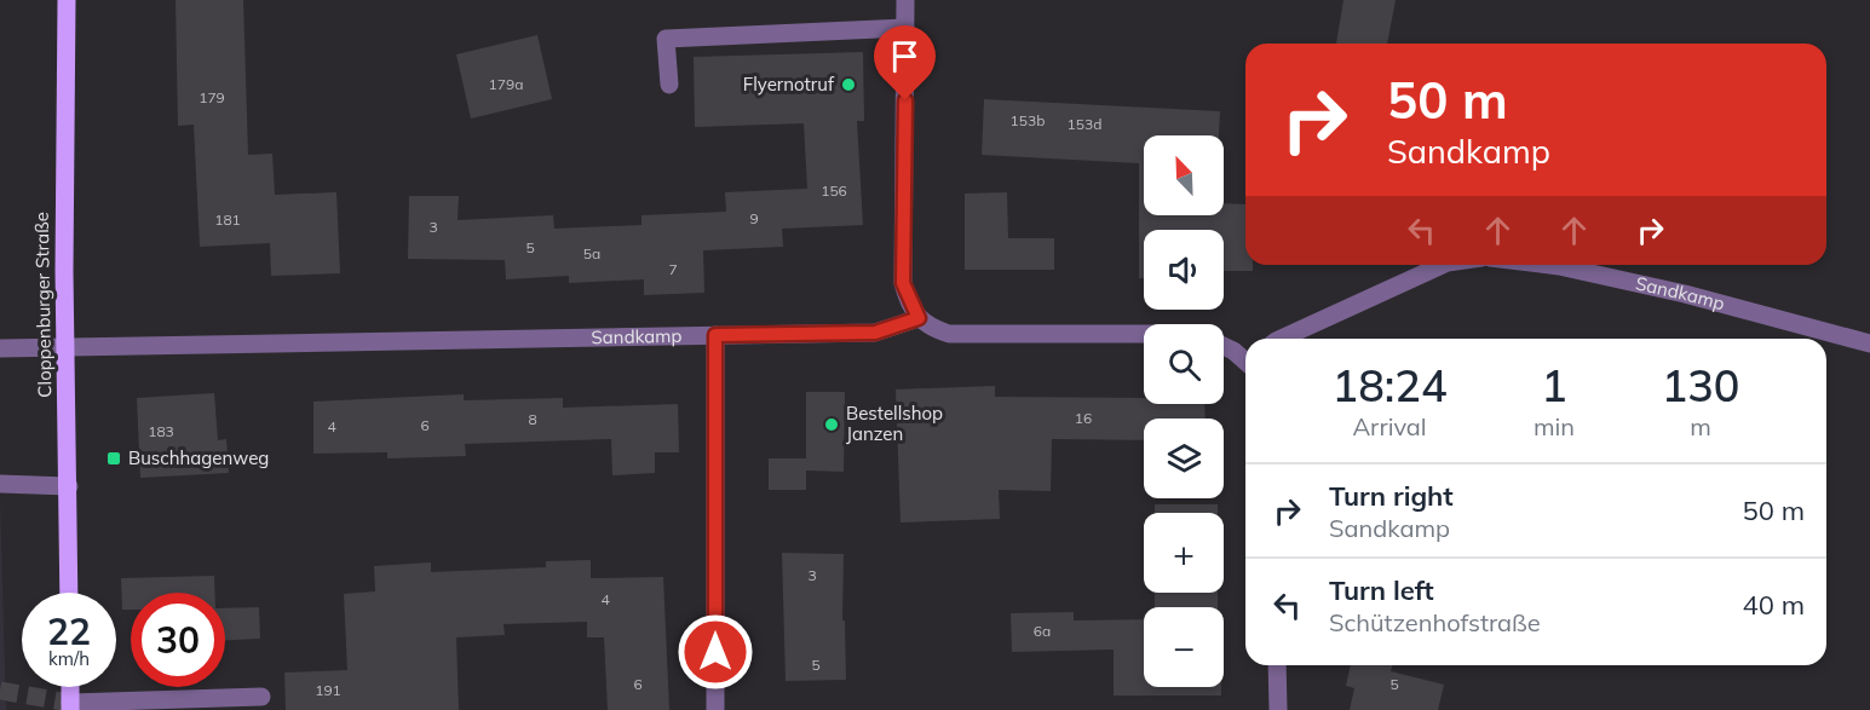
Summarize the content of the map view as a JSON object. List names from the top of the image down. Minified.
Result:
{"streets":{"main road":["Cloppenburger Straße"],"street":["Sandkamp"]},"crossings":[["Sandkamp","Cloppenburger Straße"]],"places":{"other":["Flyernotruf","Bestellshop Janzen"],"transit":["Buschhagenweg"]},"house_numbers":["179a","179","153b","153d","156","9","181","3","5","5a","7","16","8","6","4","183","3","4","6a","5","6","5","191"],"north":"top left","page":{"turn":["50 m","Sandkamp"],"map_buttons":["+","−"],"eta":["18:24","Arrival","1","min","130","m"],"list":[{"name":"Turn right","note":"Sandkamp","value":"50 m"},{"name":"Turn left","note":"Schützenhofstraße","value":"40 m"}],"speed":"22 km/h","limit":"30"}}
